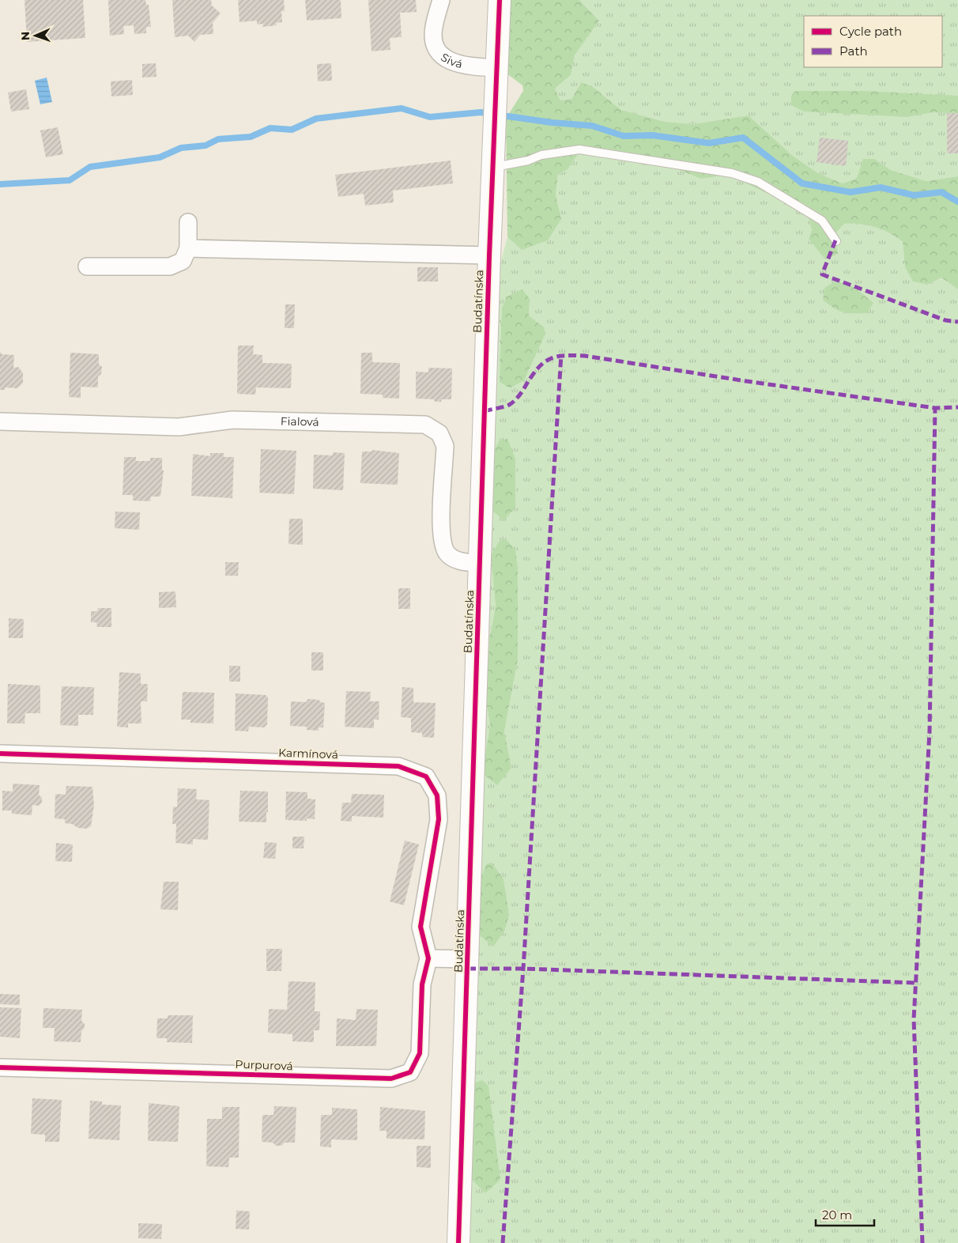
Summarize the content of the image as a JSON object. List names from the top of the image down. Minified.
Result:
{"streets":{"street":["Sivá","Budatínska","Fialová","Karmínová","Purpurová"]},"crossings":[["Sivá","Budatínska"],["Budatínska","Fialová"],["Karmínová","Purpurová"]],"legend":["Cycle path","Path"],"scale_bar":"20 m","north":"left"}
